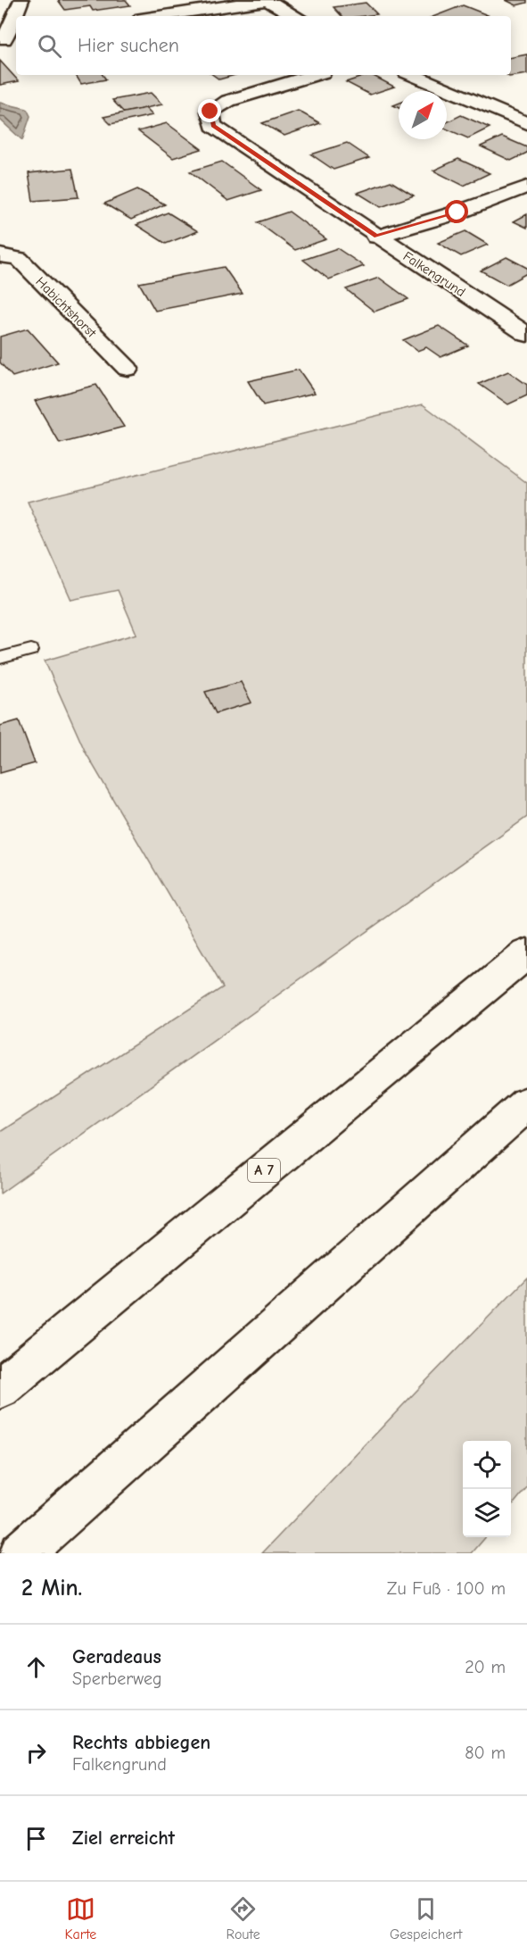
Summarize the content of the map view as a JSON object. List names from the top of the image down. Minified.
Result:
{"streets":{"main road":["Falkengrund","Habichtshorst","A 7"]},"north":"top right","page":{"search":"Hier suchen","heading":["2 Min.","Zu Fuß · 100 m"],"list":[["Geradeaus","Sperberweg","20 m"],["Rechts abbiegen","Falkengrund","80 m"],"Ziel erreicht"],"nav":["Karte","Route","Gespeichert"]}}
